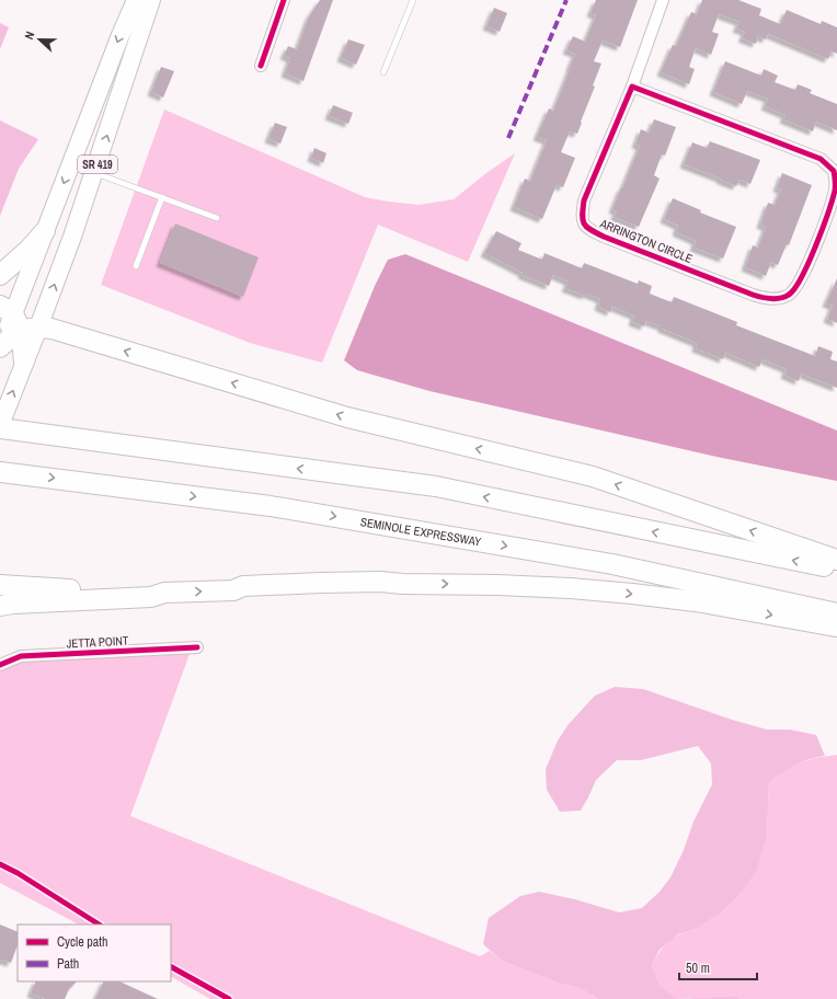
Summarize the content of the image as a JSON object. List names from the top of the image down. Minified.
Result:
{"streets":{"highway":["SEMINOLE EXPRESSWAY"],"main road":["SR 419"],"street":["ARRINGTON CIRCLE","JETTA POINT"]},"legend":["Cycle path","Path"],"scale_bar":"50 m","north":"left"}
